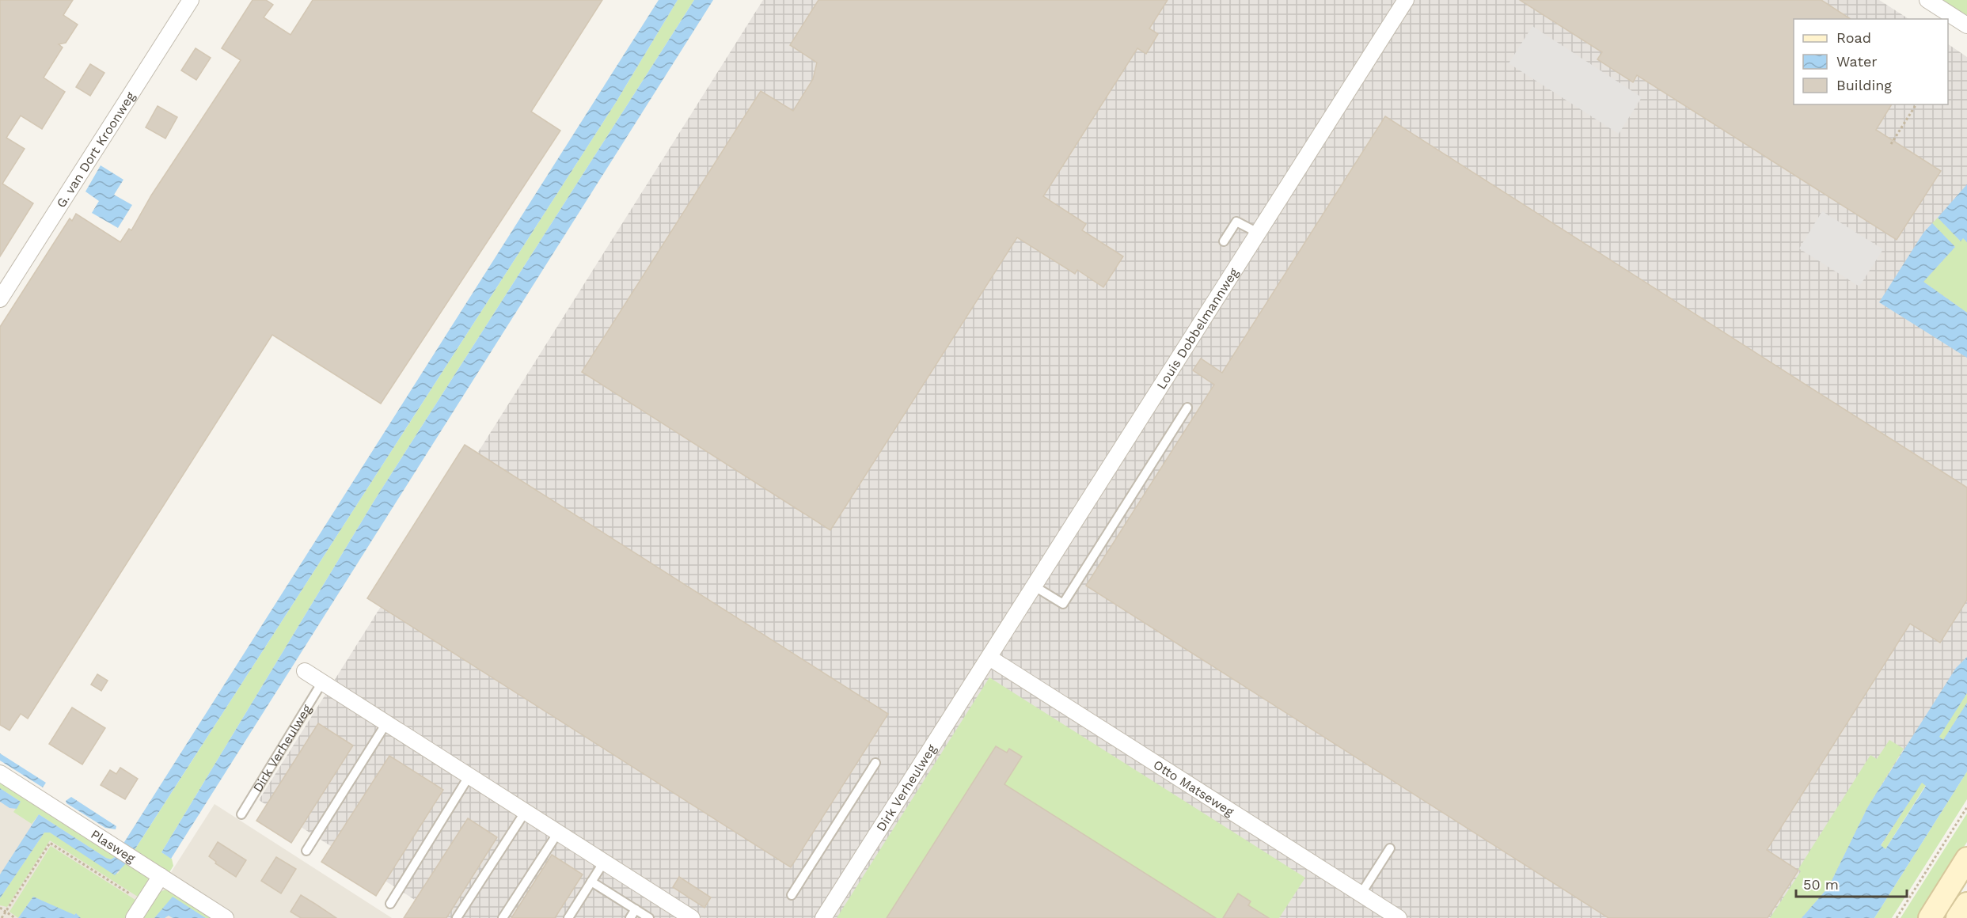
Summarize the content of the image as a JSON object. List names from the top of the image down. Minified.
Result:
{"streets":{"street":["G. van Dort Kroonweg","Louis Dobbelmannweg","Dirk Verheulweg","Otto Matseweg","Plasweg"]},"crossings":[["Louis Dobbelmannweg","Dirk Verheulweg"],["Louis Dobbelmannweg","Otto Matseweg"],["Dirk Verheulweg","Otto Matseweg"]],"legend":["Road","Water","Building"],"scale_bar":"50 m"}
